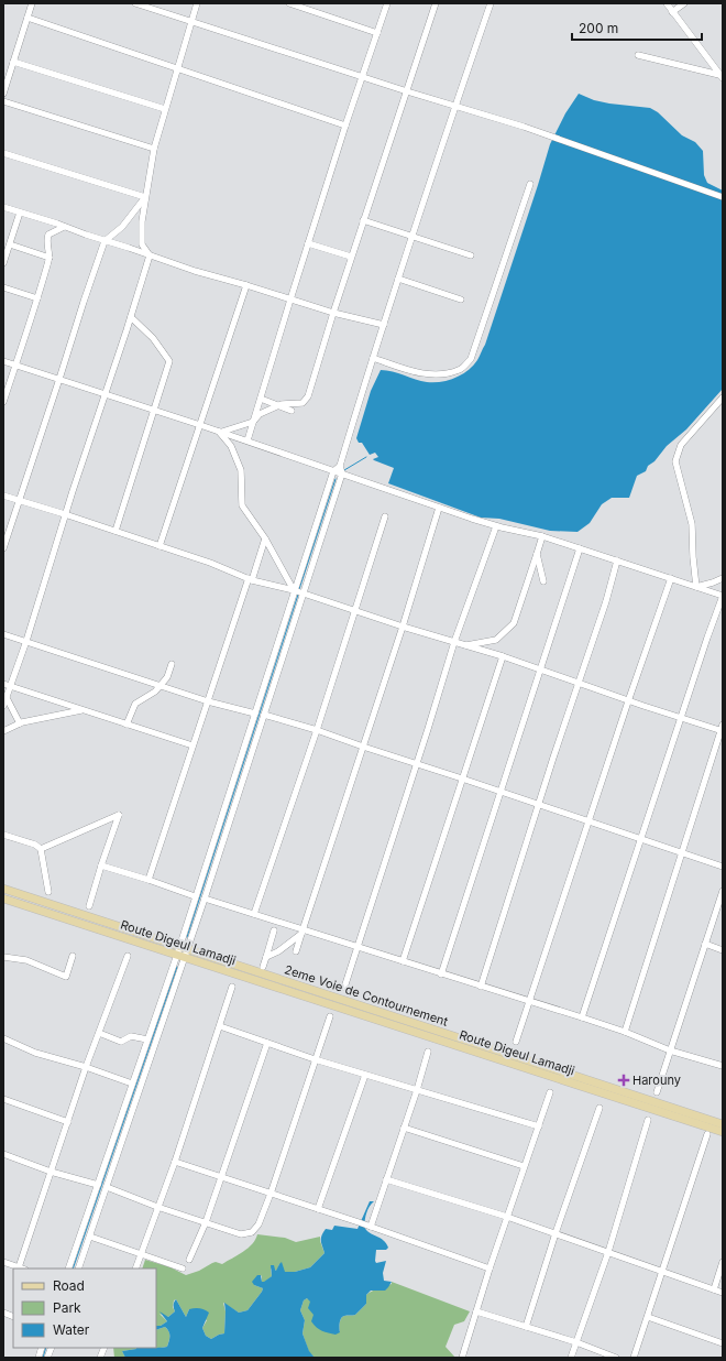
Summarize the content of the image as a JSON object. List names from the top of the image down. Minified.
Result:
{"streets":{"main road":["Route Digeul Lamadji","2eme Voie de Contournement"]},"crossings":[["Route Digeul Lamadji","2eme Voie de Contournement"]],"places":{"health":["Harouny"]},"legend":["Road","Park","Water"],"scale_bar":"200 m"}
